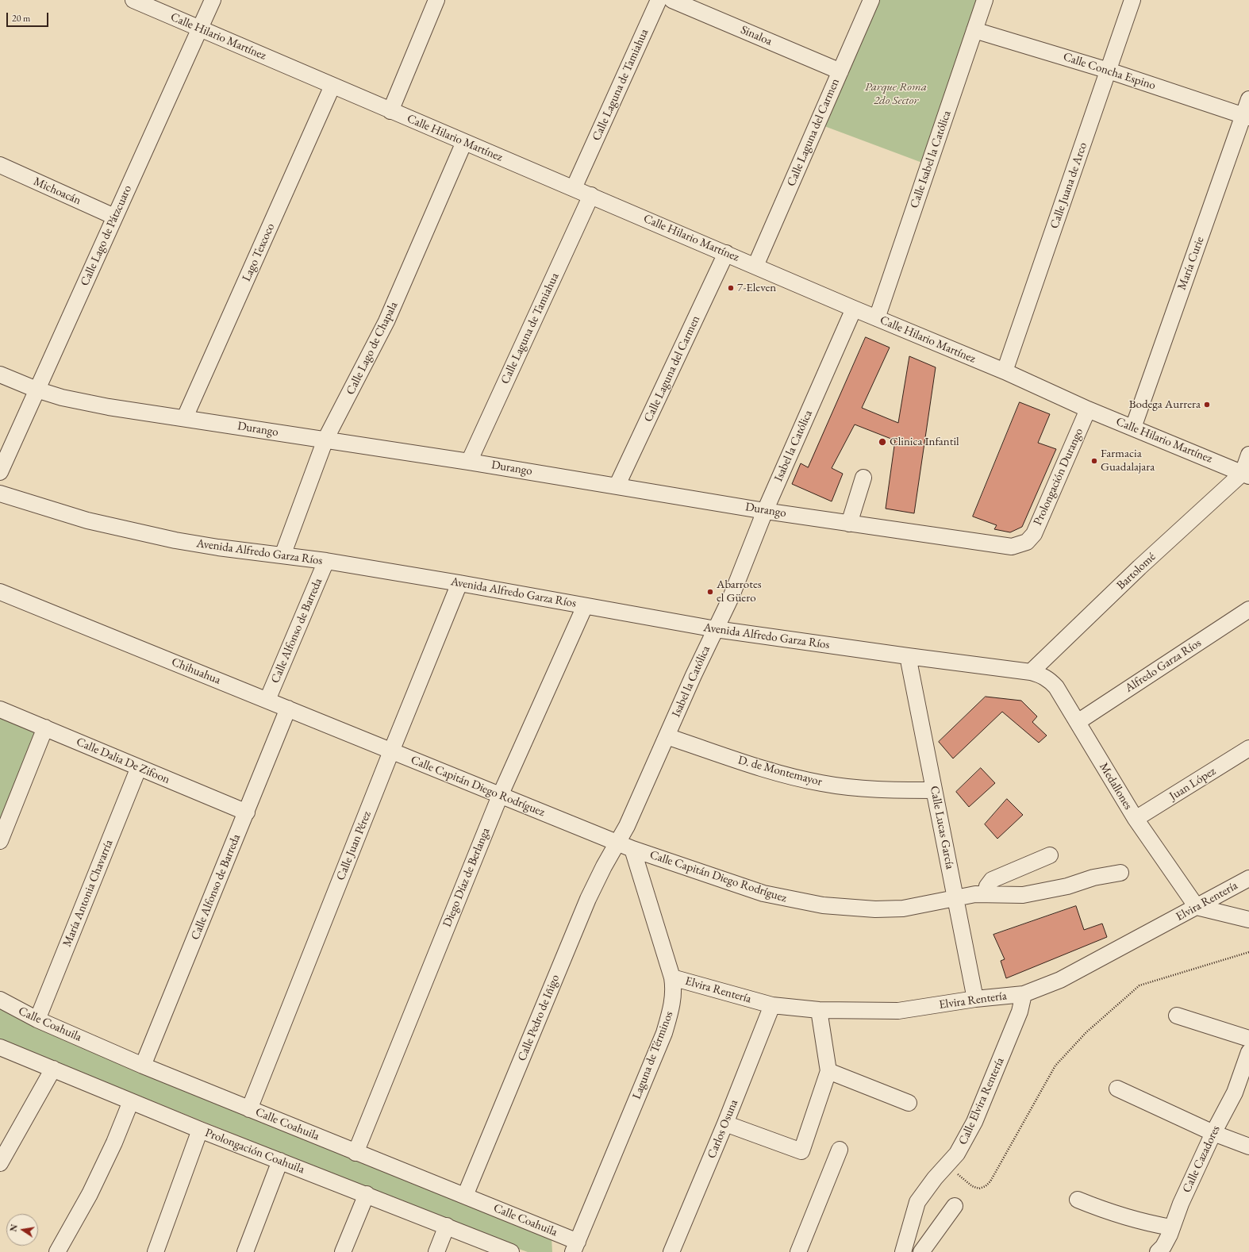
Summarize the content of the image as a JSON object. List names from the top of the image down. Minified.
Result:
{"streets":{"street":["Sinaloa","Calle Hilario Martínez","Calle Concha Espino","Calle Laguna de Tamiahua","Calle Laguna del Carmen","Calle Isabel la Católica","Calle Juana de Arco","Michoacán","Calle Lago de Pátzcuaro","Lago Texcoco","María Curie","Calle Lago de Chapala","Durango","Isabel la Católica","Prolongación Durango","Avenida Alfredo Garza Ríos","Bartolomé","Calle Alfonso de Barreda","Alfredo Garza Ríos","Chihuahua","Calle Dalia De Zifoon","D. de Montemayor","Juan López","Calle Capitán Diego Rodríguez","Medallones","Calle Lucas García","Calle Juan Pérez","Diego Díaz de Berlanga","María Antonia Chavarría","Elvira Rentería","Calle Pedro de Iñigo","Calle Coahuila","Laguna de Términos","Calle Elvira Rentería","Carlos Osuna","Prolongación Coahuila","Calle Cazadores"]},"crossings":[["Sinaloa","Calle Laguna del Carmen"],["Calle Hilario Martínez","Calle Laguna de Tamiahua"],["Calle Hilario Martínez","Calle Laguna del Carmen"],["Calle Hilario Martínez","Calle Isabel la Católica"],["Calle Hilario Martínez","Calle Juana de Arco"],["Calle Hilario Martínez","Calle Lago de Pátzcuaro"],["Calle Hilario Martínez","Lago Texcoco"],["Calle Hilario Martínez","María Curie"],["Calle Hilario Martínez","Calle Lago de Chapala"],["Calle Hilario Martínez","Isabel la Católica"],["Calle Hilario Martínez","Prolongación Durango"],["Calle Hilario Martínez","Bartolomé"],["Calle Concha Espino","Calle Isabel la Católica"],["Calle Concha Espino","Calle Juana de Arco"],["Calle Concha Espino","María Curie"],["Calle Laguna de Tamiahua","Durango"],["Calle Laguna del Carmen","Durango"],["Michoacán","Calle Lago de Pátzcuaro"],["Calle Lago de Pátzcuaro","Durango"],["Lago Texcoco","Durango"],["Calle Lago de Chapala","Durango"],["Calle Lago de Chapala","Avenida Alfredo Garza Ríos"],["Durango","Isabel la Católica"],["Durango","Prolongación Durango"],["Isabel la Católica","Avenida Alfredo Garza Ríos"],["Isabel la Católica","D. de Montemayor"],["Isabel la Católica","Calle Capitán Diego Rodríguez"],["Isabel la Católica","Calle Pedro de Iñigo"],["Avenida Alfredo Garza Ríos","Bartolomé"],["Avenida Alfredo Garza Ríos","Calle Alfonso de Barreda"],["Avenida Alfredo Garza Ríos","Medallones"],["Avenida Alfredo Garza Ríos","Calle Lucas García"],["Avenida Alfredo Garza Ríos","Calle Juan Pérez"],["Avenida Alfredo Garza Ríos","Diego Díaz de Berlanga"],["Bartolomé","Medallones"],["Calle Alfonso de Barreda","Chihuahua"],["Calle Alfonso de Barreda","Calle Dalia De Zifoon"],["Calle Alfonso de Barreda","Calle Coahuila"],["Alfredo Garza Ríos","Medallones"],["Chihuahua","Calle Capitán Diego Rodríguez"],["Chihuahua","Calle Juan Pérez"],["Calle Dalia De Zifoon","María Antonia Chavarría"],["D. de Montemayor","Calle Lucas García"],["Juan López","Medallones"],["Calle Capitán Diego Rodríguez","Calle Lucas García"],["Calle Capitán Diego Rodríguez","Calle Juan Pérez"],["Calle Capitán Diego Rodríguez","Diego Díaz de Berlanga"],["Calle Capitán Diego Rodríguez","Calle Pedro de Iñigo"],["Calle Capitán Diego Rodríguez","Laguna de Términos"],["Medallones","Elvira Rentería"],["Calle Lucas García","Elvira Rentería"],["Calle Juan Pérez","Calle Coahuila"],["Diego Díaz de Berlanga","Calle Coahuila"],["María Antonia Chavarría","Calle Coahuila"],["Elvira Rentería","Laguna de Términos"],["Elvira Rentería","Calle Elvira Rentería"],["Elvira Rentería","Carlos Osuna"],["Calle Pedro de Iñigo","Calle Coahuila"],["Calle Coahuila","Laguna de Términos"]],"parks":["Parque Roma 2do Sector"],"places":["7-Eleven","Bodega Aurrera","Clinica Infantil","Farmacia Guadalajara","Abarrotes el Güero"],"scale_bar":"20 m","north":"left"}
